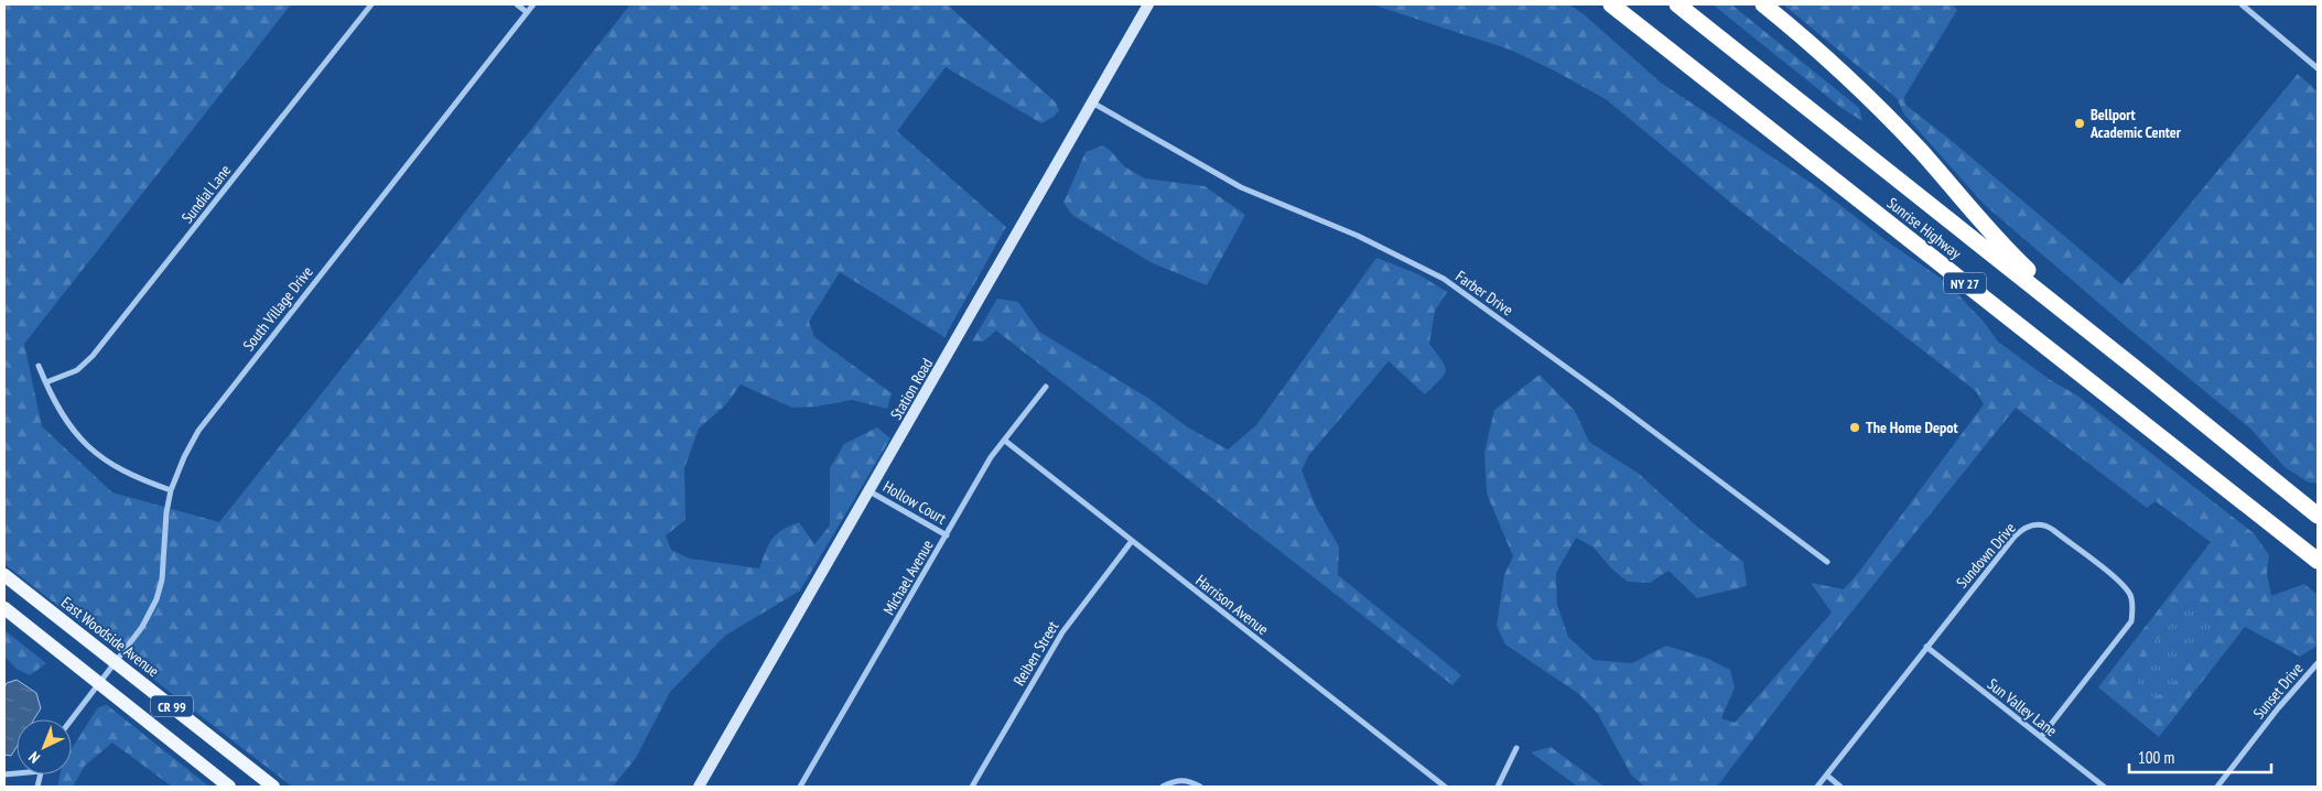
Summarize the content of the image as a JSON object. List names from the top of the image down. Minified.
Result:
{"streets":{"highway":["Sunrise Highway","NY 27"],"main road":["Station Road","East Woodside Avenue","CR 99"],"street":["Sundial Lane","Farber Drive","South Village Drive","Hollow Court","Sundown Drive","Michael Avenue","Harrison Avenue","Reiben Street","Sunset Drive","Sun Valley Lane"]},"crossings":[["Farber Drive","Station Road"],["South Village Drive","East Woodside Avenue"],["South Village Drive","CR 99"],["Station Road","Hollow Court"],["Hollow Court","Michael Avenue"],["Sundown Drive","Sun Valley Lane"],["Michael Avenue","Harrison Avenue"],["Harrison Avenue","Reiben Street"]],"places":["Bellport Academic Center","The Home Depot"],"scale_bar":"100 m","north":"bottom left"}
